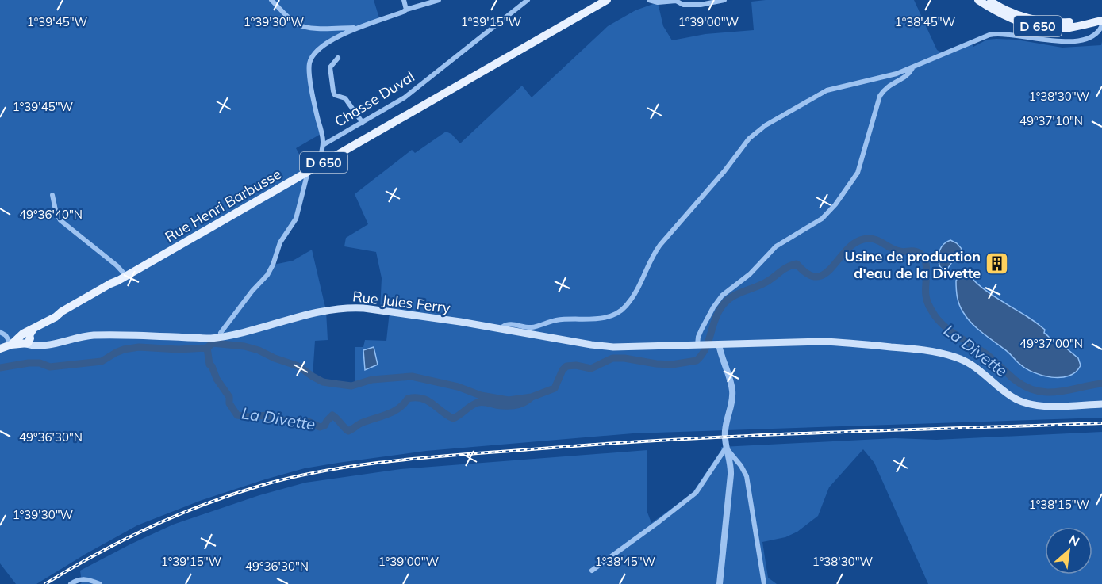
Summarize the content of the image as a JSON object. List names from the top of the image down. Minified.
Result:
{"streets":{"main road":["D 650","Rue Henri Barbusse","Rue Jules Ferry"],"street":["Chasse Duval"]},"crossings":[["Rue Henri Barbusse","Rue Jules Ferry"]],"water":["La Divette"],"places":{"building":["Usine de production d'eau de la Divette"]},"north":"top right","coordinates":["1°39'45\"W","1°39'30\"W","1°39'15\"W","1°39'00\"W","1°38'45\"W","1°38'30\"W","49°37'10\"N","49°36'40\"N","49°37'00\"N","49°36'30\"N","1°38'15\"W"]}
